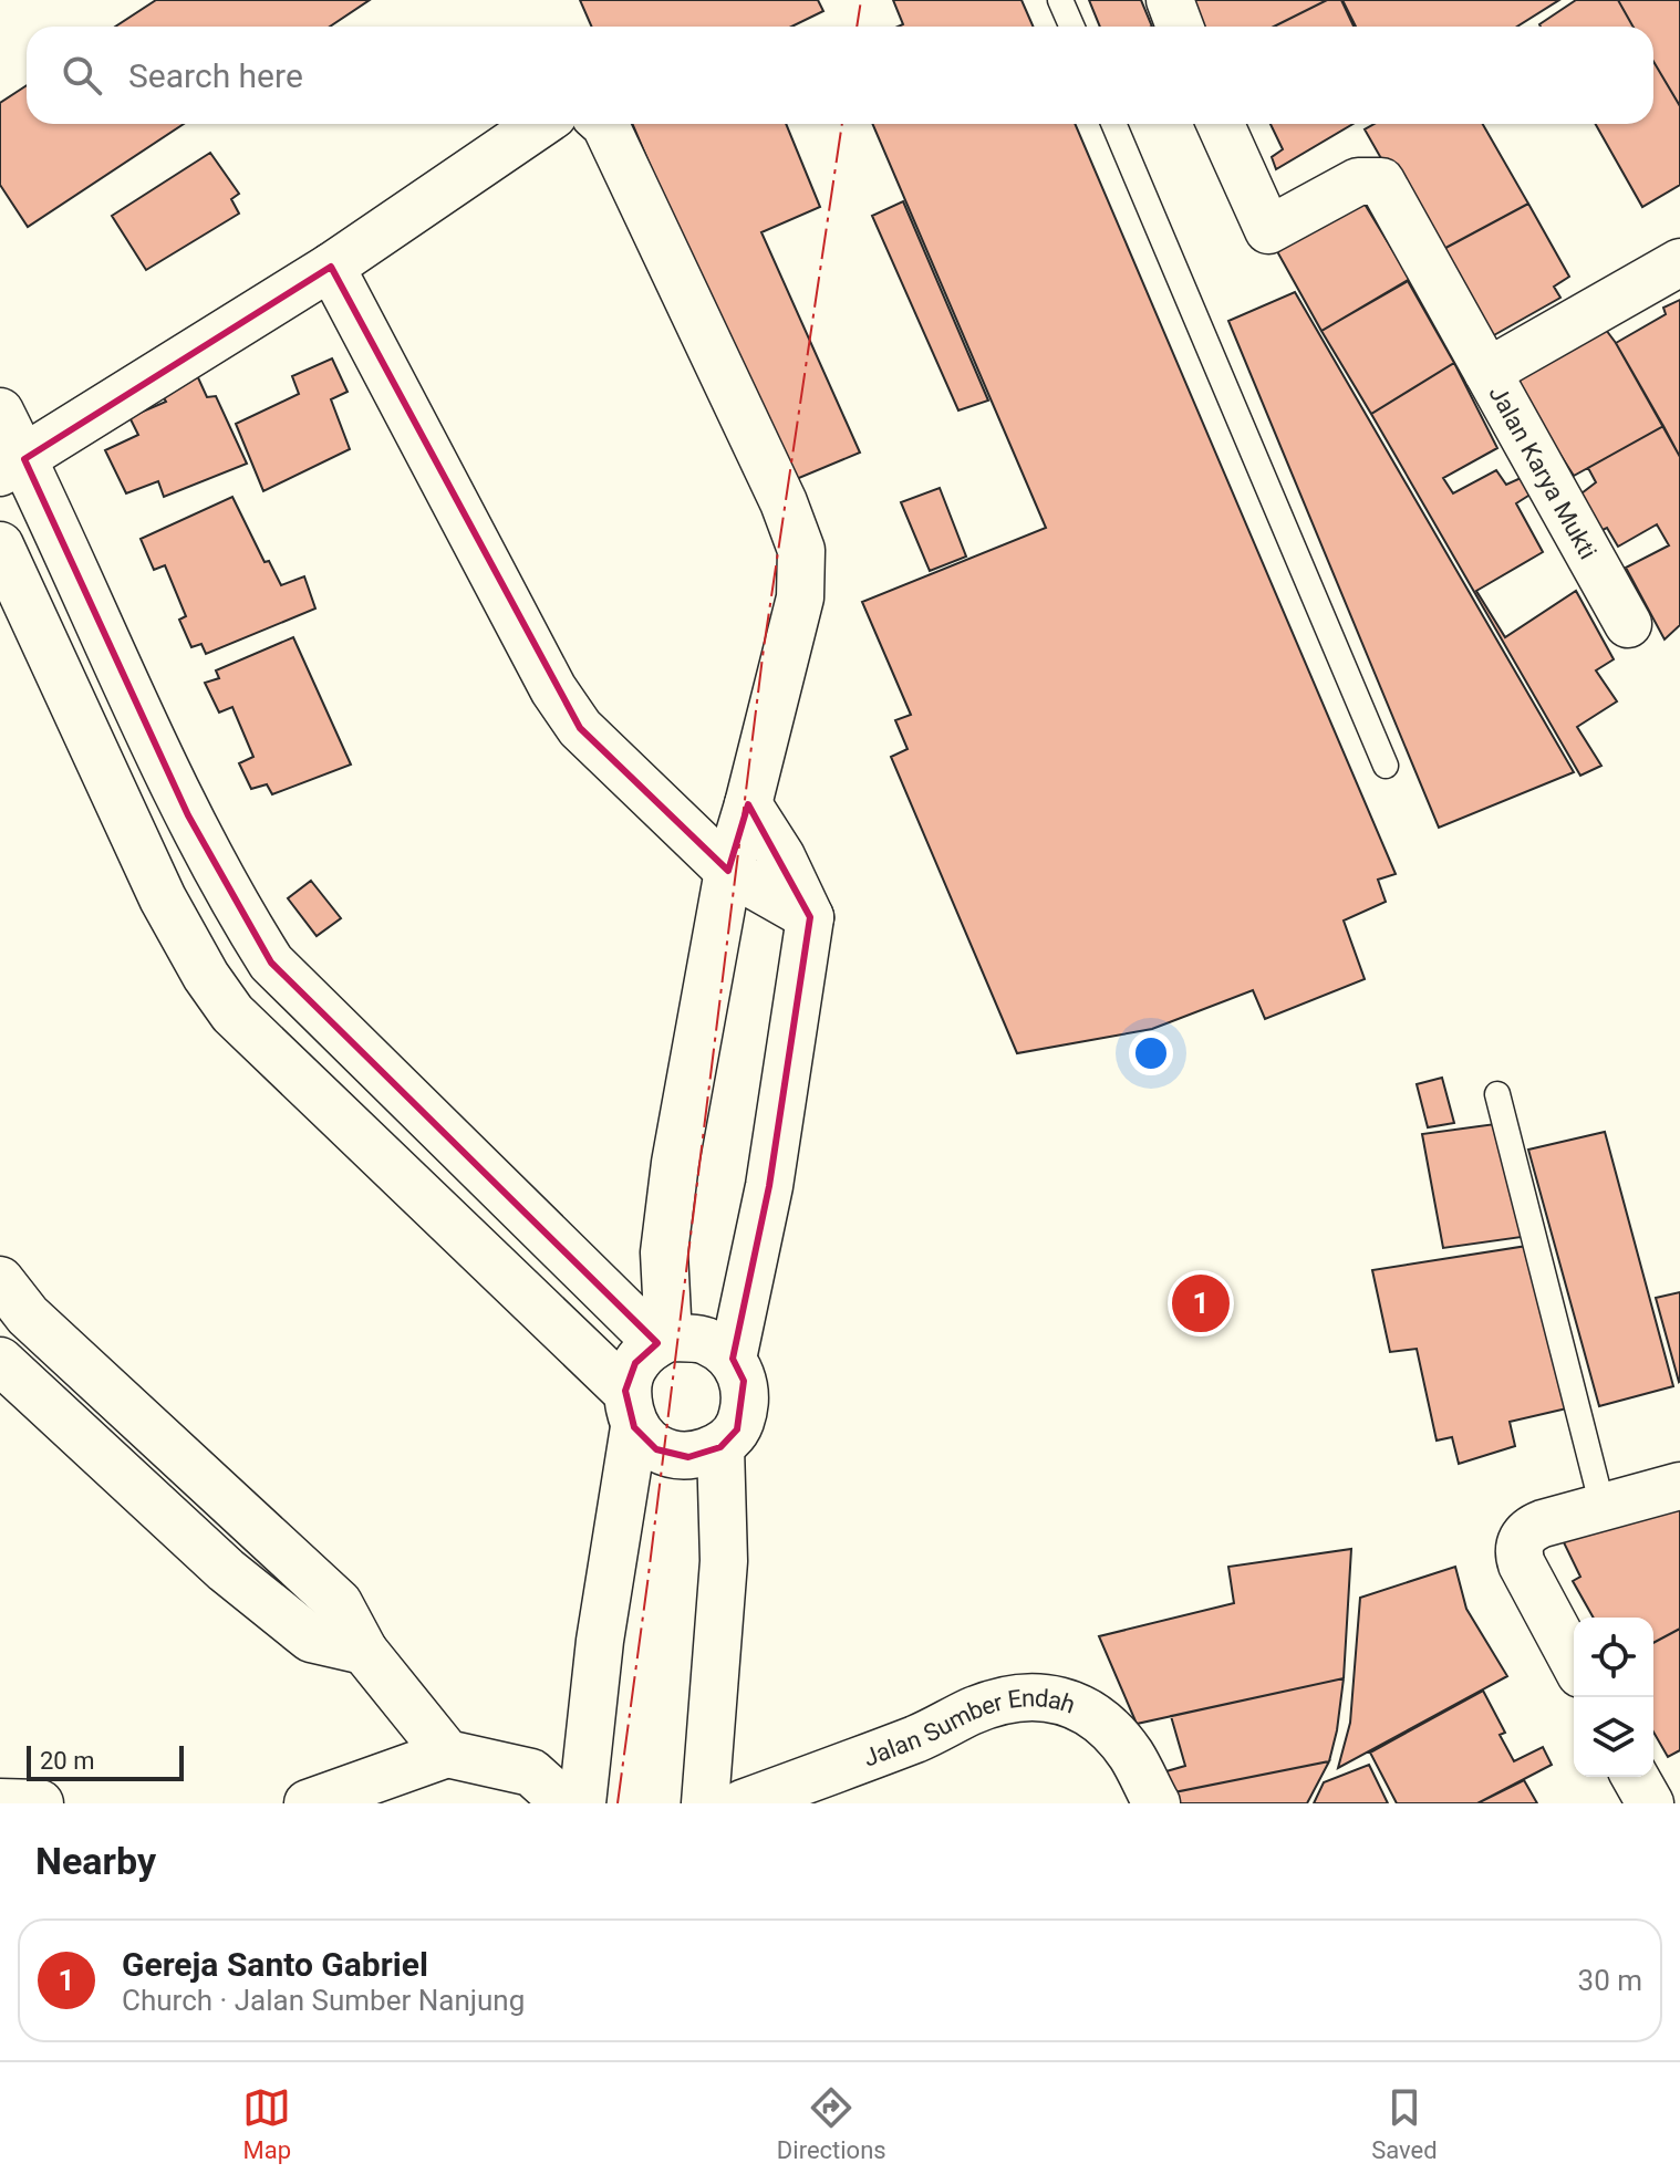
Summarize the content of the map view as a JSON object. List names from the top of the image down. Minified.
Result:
{"streets":{"street":["Jalan Karya Mukti","Jalan Sumber Endah"]},"scale_bar":"20 m","page":{"search":"Search here","pins":"1","scale":"20 m","heading":"Nearby","list":[{"mark":"1","name":"Gereja Santo Gabriel","note":"Church · Jalan Sumber Nanjung","value":"30 m"}],"nav":["Map","Directions","Saved"]}}
